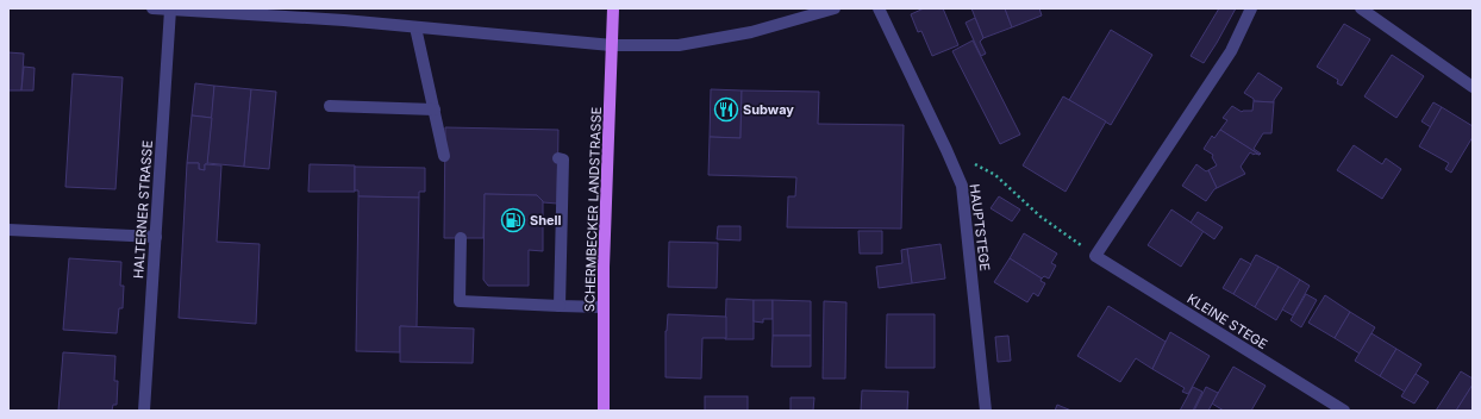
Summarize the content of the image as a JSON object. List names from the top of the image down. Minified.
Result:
{"streets":{"main road":["SCHERMBECKER LANDSTRASSE"],"street":["HALTERNER STRASSE","HAUPTSTEGE","KLEINE STEGE"]},"places":{"restaurant":["Subway"],"fuel station":["Shell"]}}
